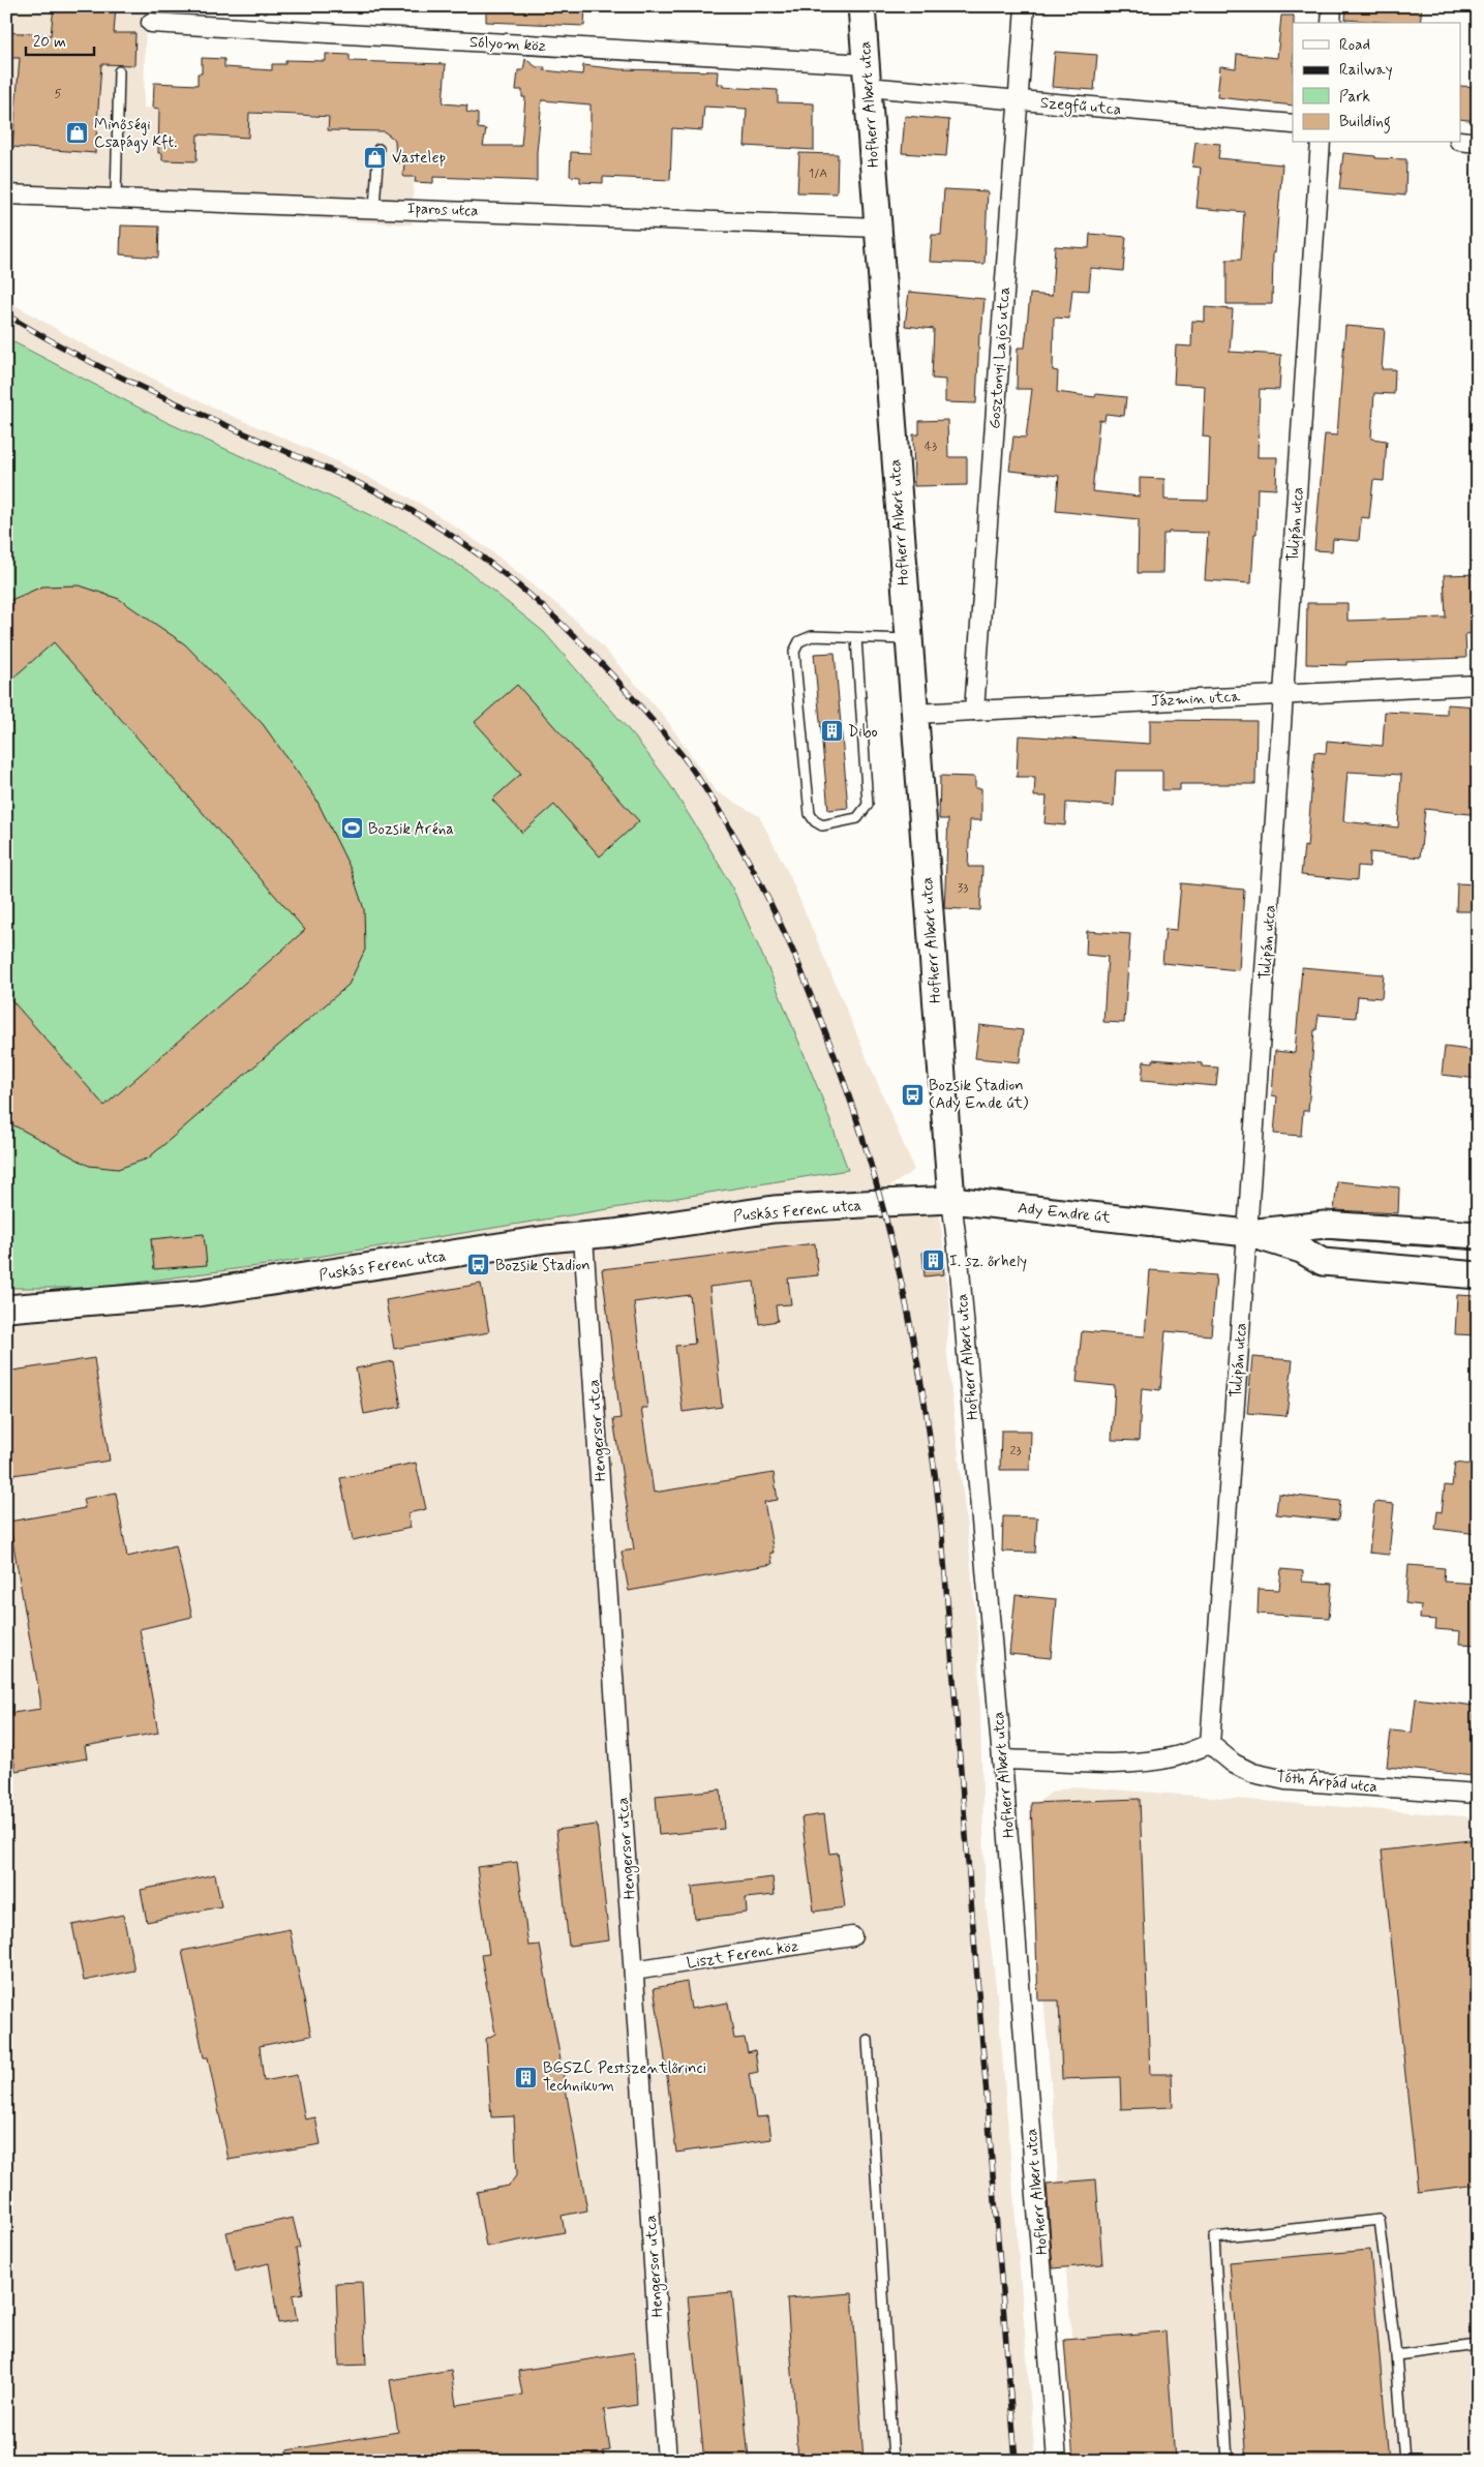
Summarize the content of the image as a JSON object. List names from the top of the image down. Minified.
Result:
{"streets":{"street":["Sólyom köz","Hofherr Albert utca","Szegfű utca","Iparos utca","Gosztonyi Lajos utca","Tulipán utca","Jázmin utca","Puskás Ferenc utca","Ady Endre út","Hengersor utca","Tóth Árpád utca","Liszt Ferenc köz"]},"crossings":[["Sólyom köz","Hofherr Albert utca"],["Sólyom köz","Szegfű utca"],["Hofherr Albert utca","Szegfű utca"],["Hofherr Albert utca","Iparos utca"],["Hofherr Albert utca","Jázmin utca"],["Hofherr Albert utca","Ady Endre út"],["Szegfű utca","Gosztonyi Lajos utca"],["Gosztonyi Lajos utca","Jázmin utca"],["Tulipán utca","Jázmin utca"],["Tulipán utca","Ady Endre út"],["Tulipán utca","Tóth Árpád utca"],["Puskás Ferenc utca","Ady Endre út"],["Puskás Ferenc utca","Hengersor utca"],["Hengersor utca","Liszt Ferenc köz"]],"places":{"shop":["Minőségi Csapágy Kft.","Vastelep"],"building":["Dibo","I. sz. őrhely","BGSZC Pestszentlőrinci Technikum"],"sports":["Bozsik Aréna"],"bus stop":["Bozsik Stadion (Ady Ende út)","Bozsik Stadion"]},"house_numbers":["5","1/A","43","33","23"],"legend":["Road","Railway","Park","Building"],"scale_bar":"20 m"}
